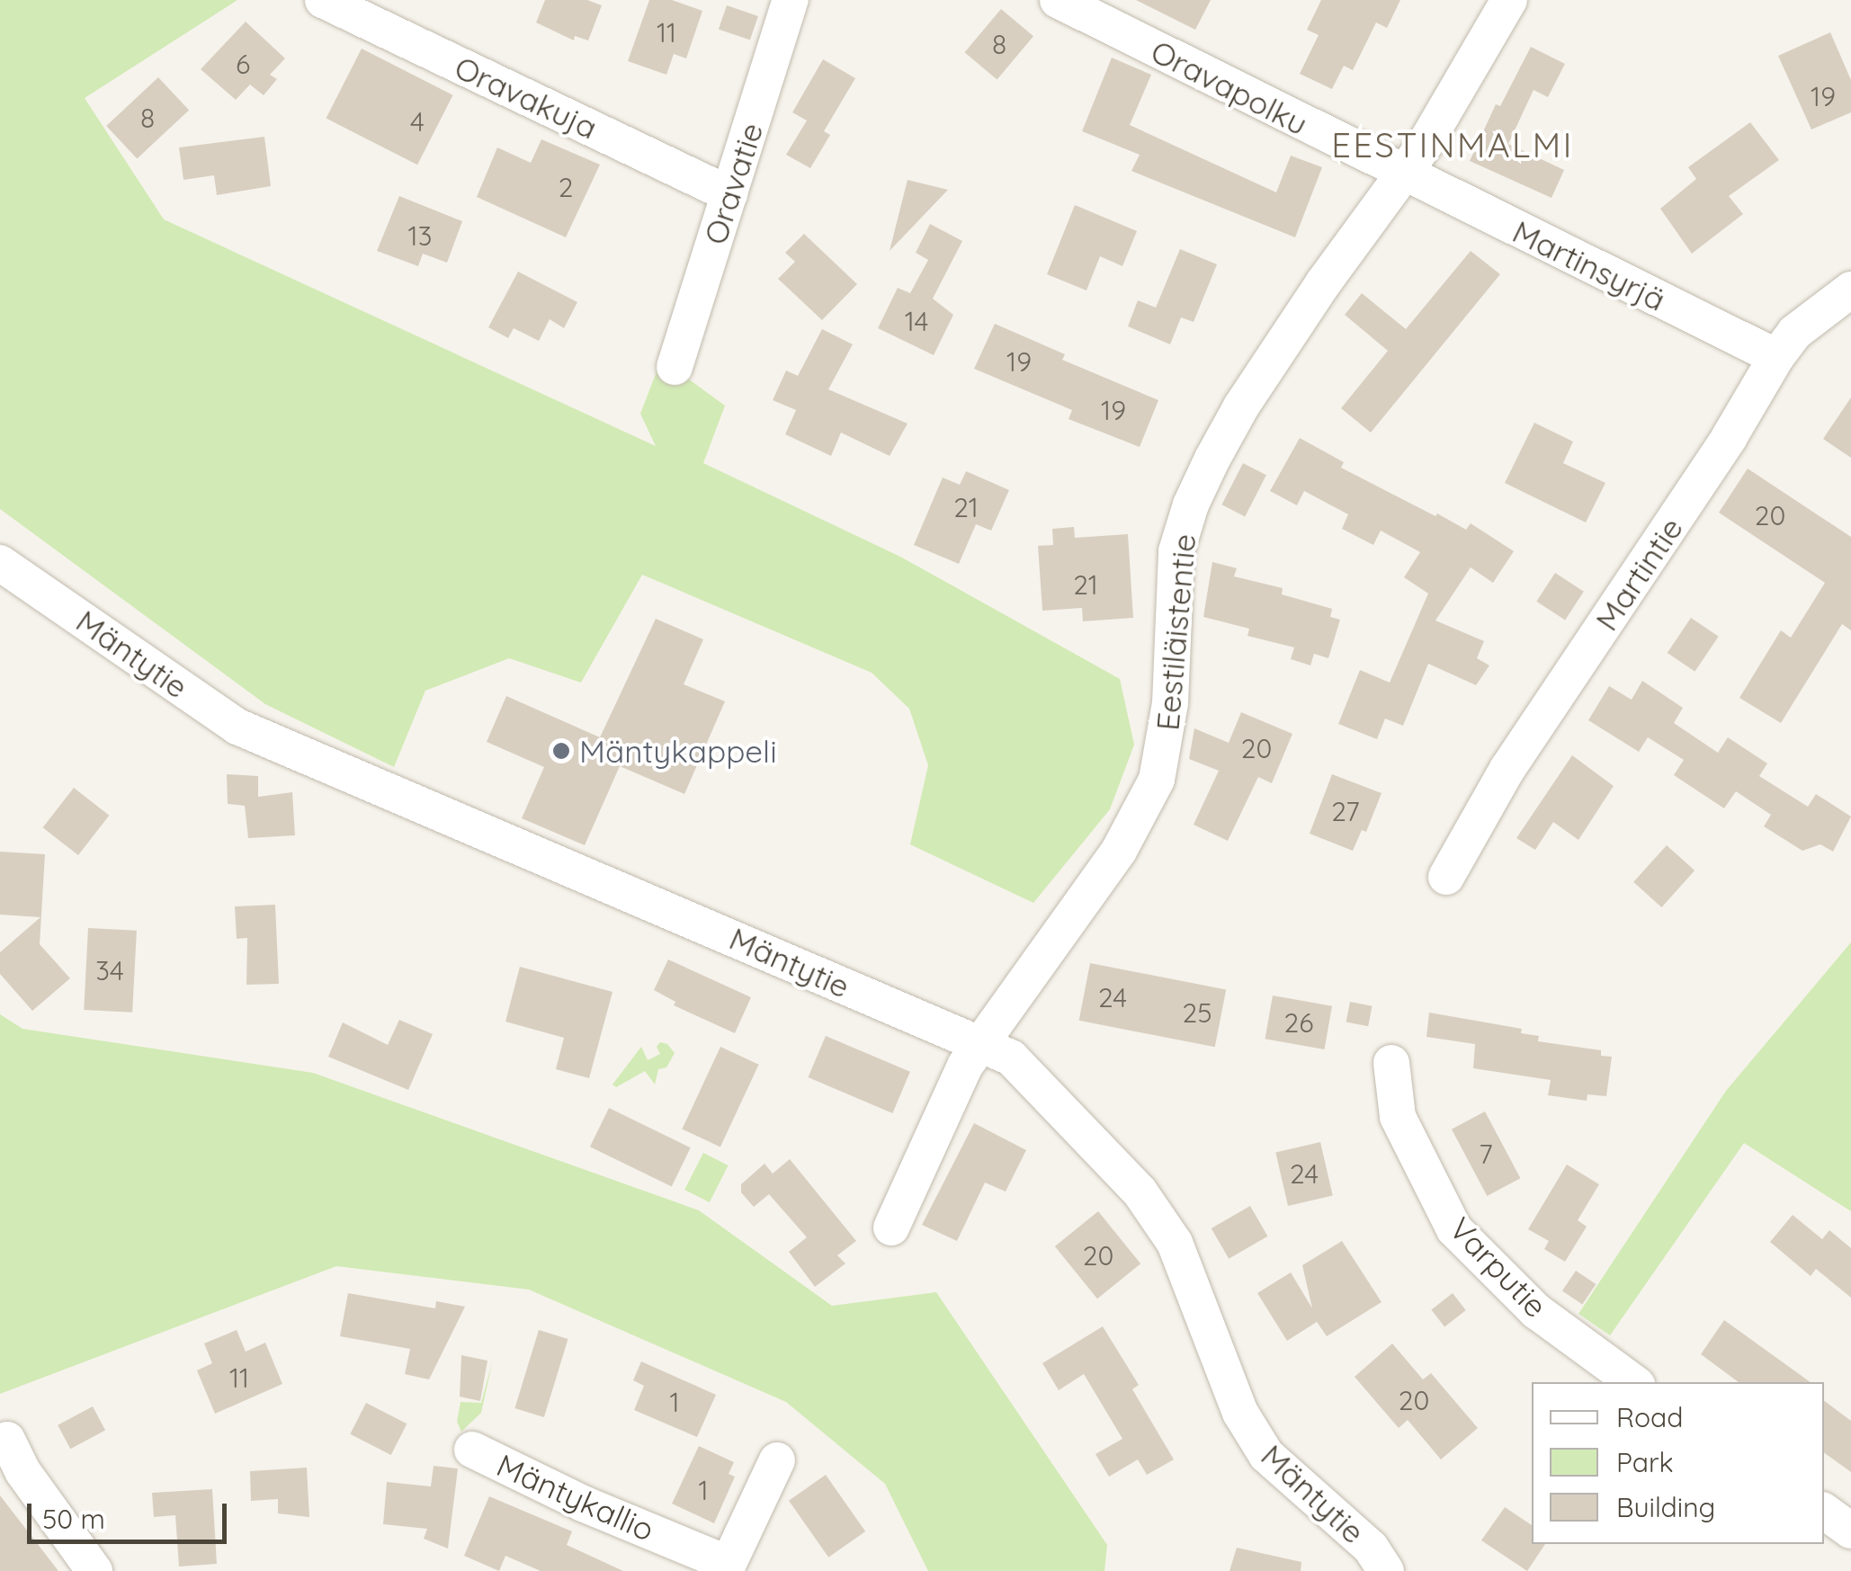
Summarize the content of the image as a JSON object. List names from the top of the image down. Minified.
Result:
{"streets":{"street":["Oravapolku","Oravakuja","Oravatie","Martinsyrjä","Martintie","Eestiläistentie","Mäntytie","Varputie","Mäntykallio"]},"crossings":[["Oravapolku","Martinsyrjä"],["Oravapolku","Eestiläistentie"],["Oravakuja","Oravatie"],["Martinsyrjä","Martintie"],["Martinsyrjä","Eestiläistentie"],["Eestiläistentie","Mäntytie"]],"districts":["EESTINMALMI"],"places":["Mäntykappeli"],"house_numbers":["11","8","6","19","8","4","2","13","14","19","19","21","20","21","20","27","34","24","25","26","7","24","20","11","20","1","1"],"legend":["Road","Park","Building"],"scale_bar":"50 m"}
